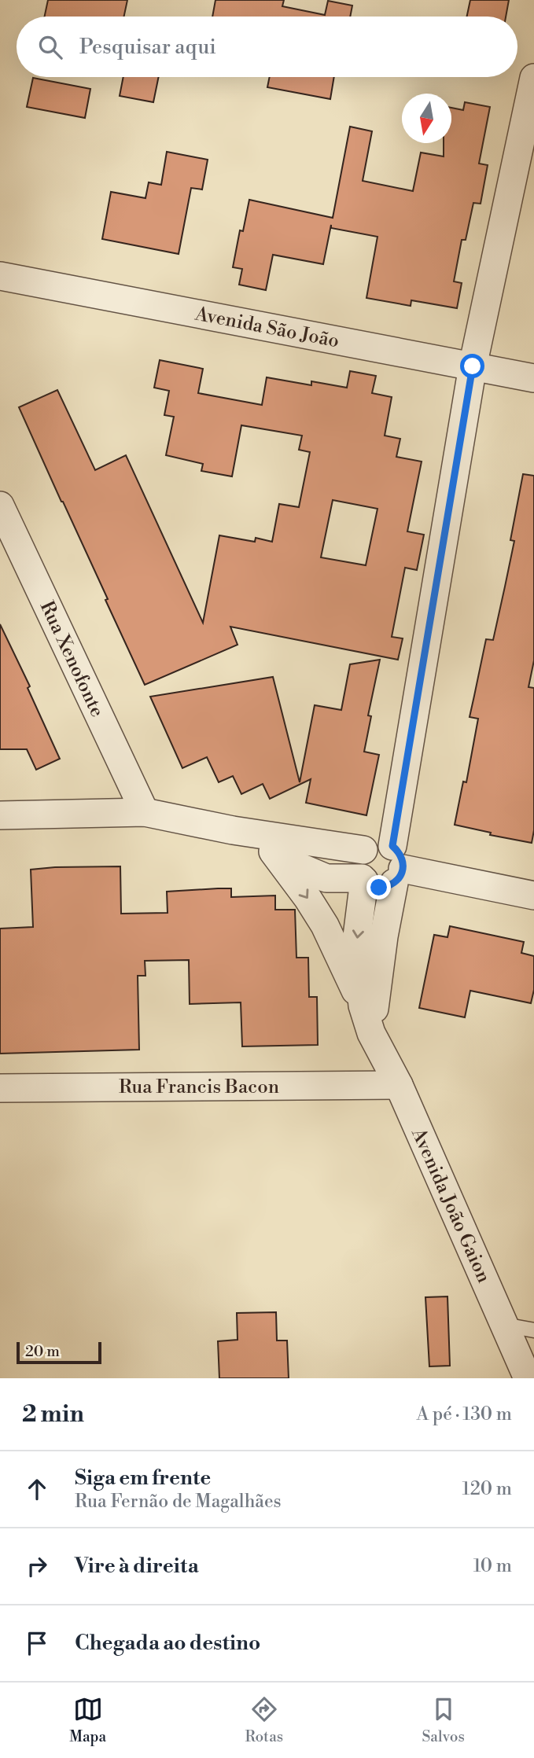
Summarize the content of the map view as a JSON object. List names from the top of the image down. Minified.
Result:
{"streets":{"street":["Avenida São João","Rua Xenofonte","Rua Francis Bacon","Avenida João Gaion"]},"crossings":[["Rua Francis Bacon","Avenida João Gaion"]],"scale_bar":"20 m","north":"bottom","page":{"search":"Pesquisar aqui","scale":"20 m","heading":["2 min","A pé · 130 m"],"list":[["Siga em frente","Rua Fernão de Magalhães","120 m"],["Vire à direita","10 m"],"Chegada ao destino"],"nav":["Mapa","Rotas","Salvos"]}}
